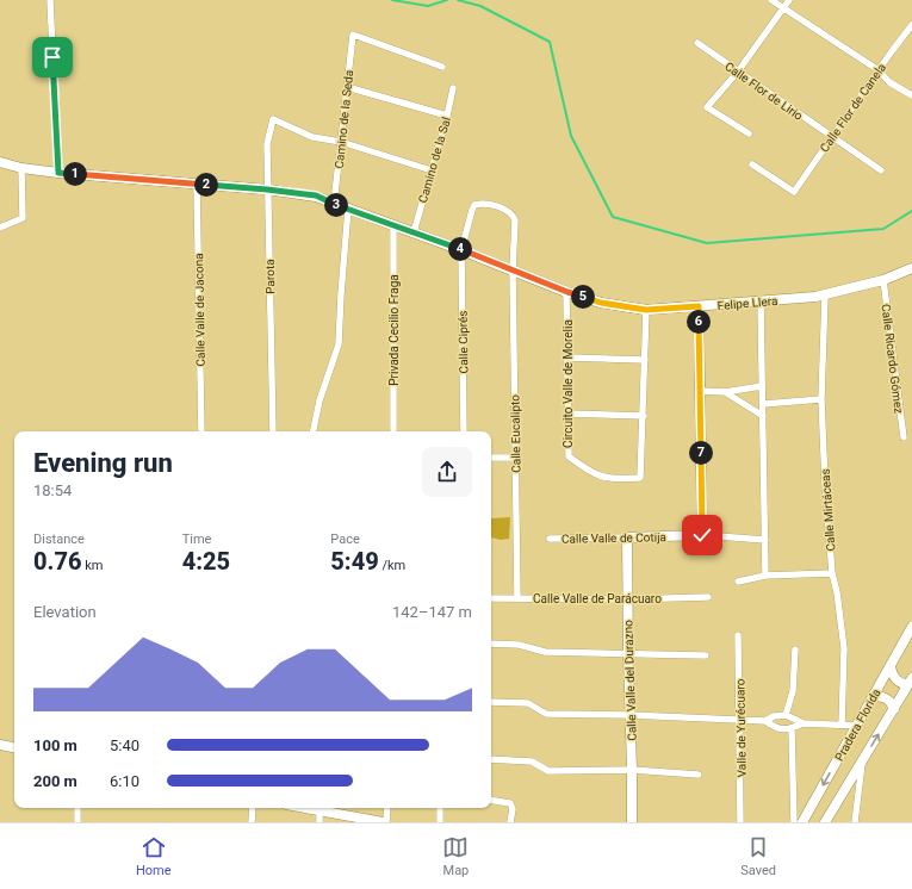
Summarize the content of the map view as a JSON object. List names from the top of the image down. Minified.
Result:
{"streets":{"street":["Calle Flor de Lirio","Calle Flor de Canela","Camino de la Seda","Camino de la Sal","Parota","Felipe Llera","Calle Valle de Jacona","Privada Cecilio Fraga","Calle Ciprés","Calle Ricardo Gómez","Circuito Valle de Morelia","Calle Eucalipto","Calle Mirtáceas","Calle Valle de Cotija","Calle Valle de Parácuaro","Calle Valle del Durazno","Pradera Florida","Valle de Yurécuaro"]},"crossings":[["Calle Flor de Lirio","Calle Flor de Canela"],["Camino de la Seda","Parota"],["Camino de la Seda","Felipe Llera"],["Camino de la Sal","Felipe Llera"],["Parota","Felipe Llera"],["Felipe Llera","Calle Valle de Jacona"],["Felipe Llera","Privada Cecilio Fraga"],["Felipe Llera","Calle Ciprés"],["Felipe Llera","Calle Ricardo Gómez"],["Felipe Llera","Circuito Valle de Morelia"],["Felipe Llera","Calle Eucalipto"],["Felipe Llera","Calle Mirtáceas"],["Calle Ciprés","Calle Eucalipto"],["Calle Eucalipto","Calle Valle de Parácuaro"],["Calle Valle de Cotija","Calle Valle del Durazno"],["Calle Valle de Parácuaro","Calle Valle del Durazno"]],"page":{"pins":["1","2","3","4","5","6","7"],"heading":["Evening run","18:54"],"stats":[["Distance","0.76 km"],["Time","4:25"],["Pace","5:49 /km"]],"chart":["Elevation","142–147 m"],"list":[{"name":"100 m","note":"5:40"},{"name":"200 m","note":"6:10"}],"tabs":["Home","Map","Saved"]}}
